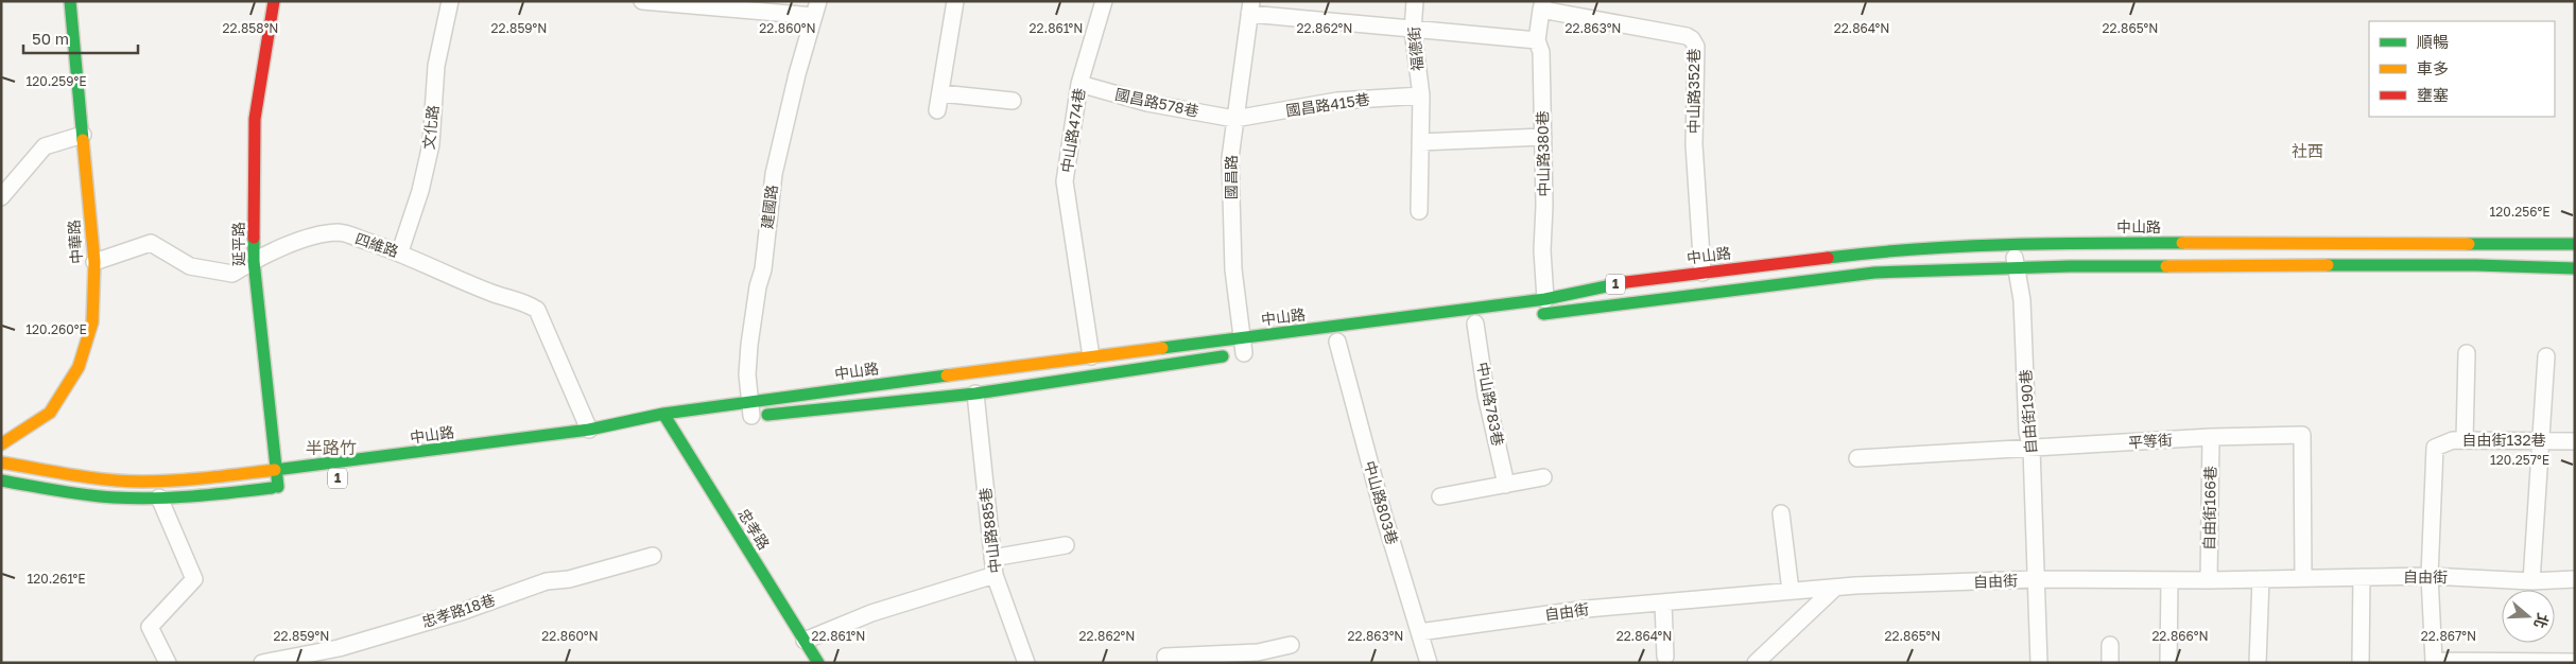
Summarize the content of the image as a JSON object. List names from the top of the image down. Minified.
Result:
{"streets":{"main road":["中山路","中華路","延平路","1","忠孝路"],"street":["福德街","中山路352巷","國昌路578巷","國昌路415巷","文化路","中山路474巷","中山路380巷","國昌路","建國路","四維路","中山路783巷","自由街190巷","自由街132巷","平等街","中山路803巷","自由街166巷","中山路885巷","自由街","忠孝路18巷"]},"crossings":[["福德街","國昌路415巷"],["中山路352巷","中山路380巷"],["中山路352巷","中山路"],["國昌路578巷","國昌路415巷"],["國昌路578巷","中山路474巷"],["國昌路578巷","國昌路"],["國昌路415巷","國昌路"],["文化路","四維路"],["中山路474巷","中山路"],["中山路380巷","中山路"],["國昌路","中山路"],["建國路","中山路"],["中山路","延平路"],["中山路","四維路"],["中山路","自由街190巷"],["中山路","忠孝路"],["中山路","中山路885巷"],["中華路","四維路"],["延平路","四維路"],["1","自由街190巷"],["自由街190巷","平等街"],["自由街190巷","自由街"],["自由街132巷","自由街"],["平等街","自由街166巷"],["平等街","自由街"],["中山路803巷","自由街"],["自由街166巷","自由街"]],"districts":["社西","半路竹"],"legend":["順暢","車多","壅塞"],"scale_bar":"50 m","north":"right","coordinates":["22.863°N","22.864°N","22.865°N","22.858°N","22.859°N","22.860°N","22.861°N","22.862°N","120.259°E","120.256°E","120.260°E","120.257°E","120.261°E","22.866°N","22.867°N"]}
